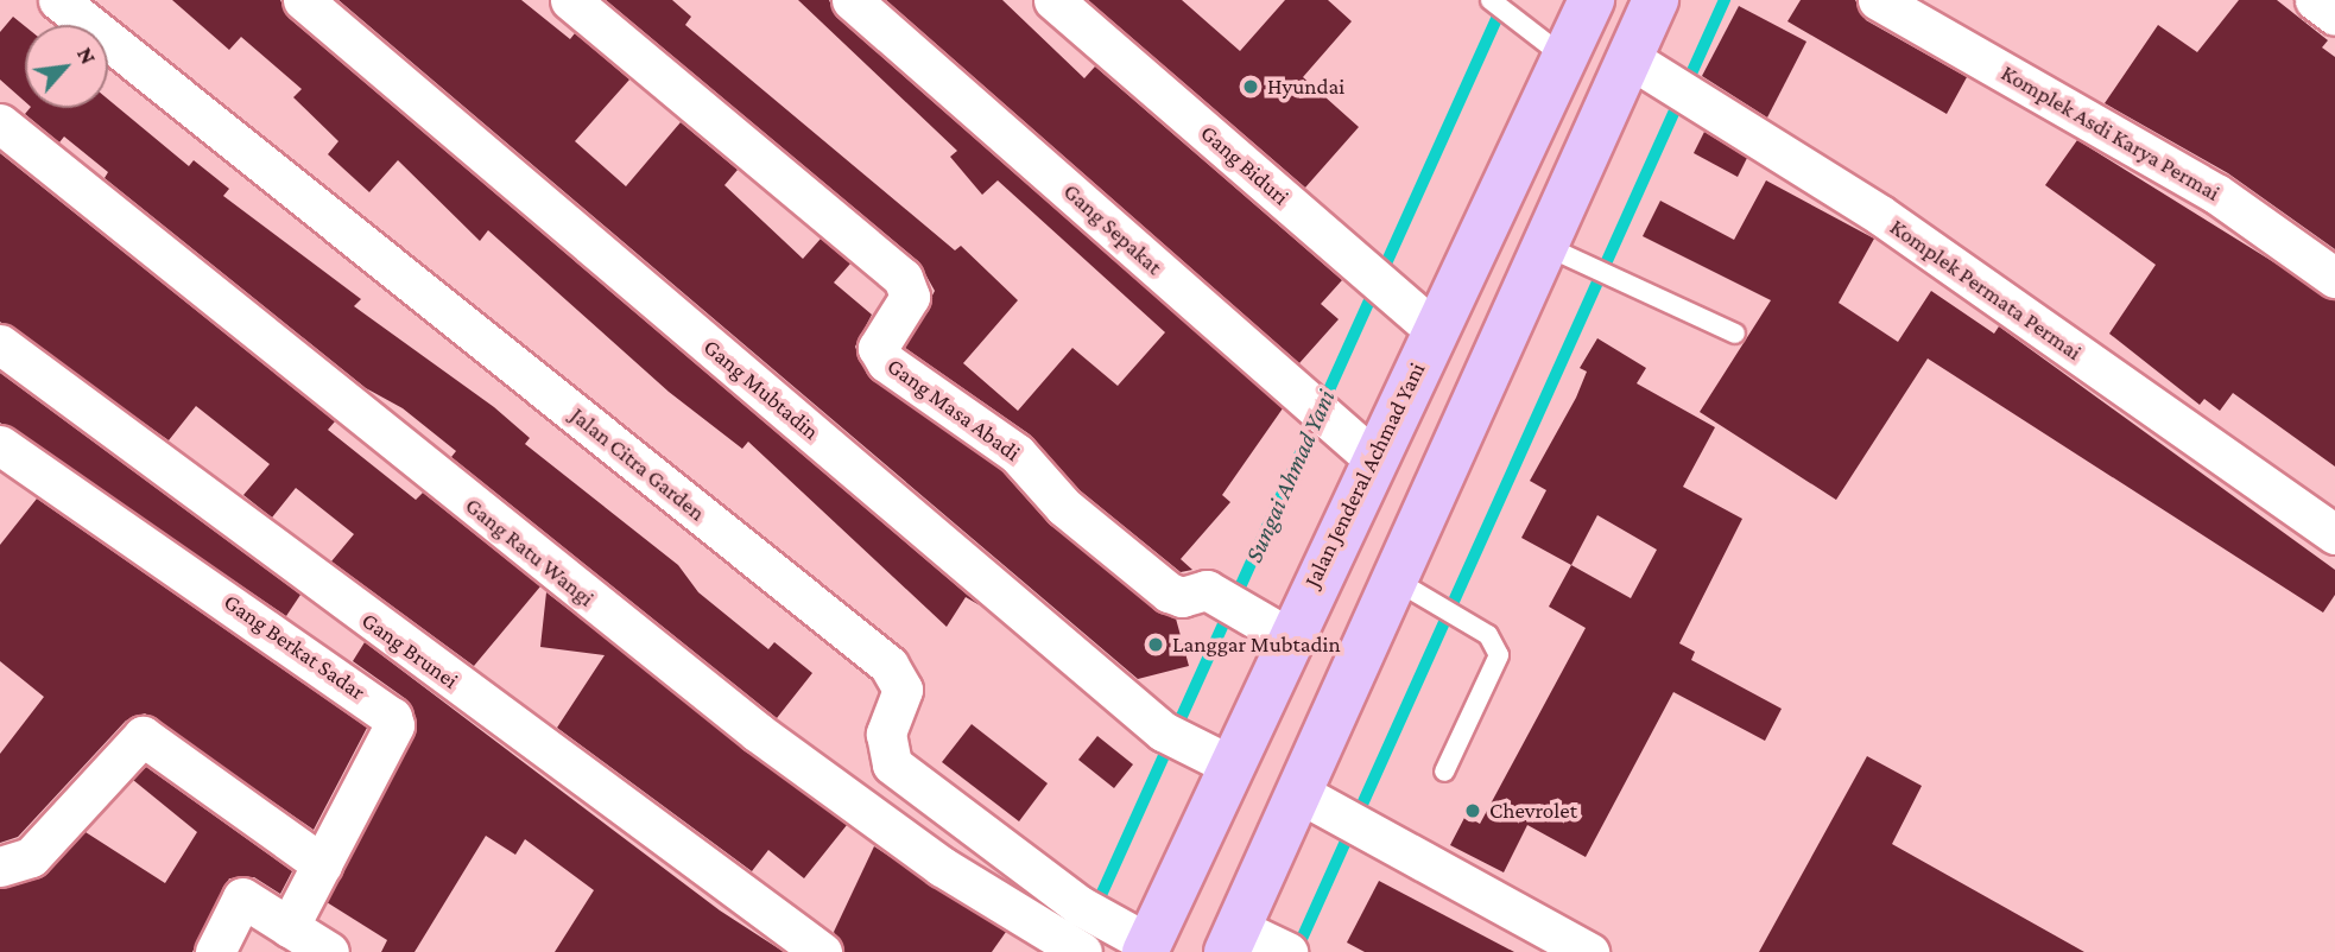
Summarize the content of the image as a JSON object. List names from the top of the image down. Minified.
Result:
{"streets":{"highway":["Jalan Jenderal Achmad Yani"],"street":["Komplek Asdi Karya Permai","Gang Biduri","Gang Sepakat","Komplek Permata Permai","Gang Mubtadin","Gang Masa Abadi","Jalan Citra Garden","Gang Ratu Wangi","Gang Berkat Sadar","Gang Brunei"]},"crossings":[["Gang Biduri","Jalan Jenderal Achmad Yani"],["Gang Sepakat","Jalan Jenderal Achmad Yani"],["Gang Mubtadin","Jalan Jenderal Achmad Yani"],["Gang Masa Abadi","Jalan Jenderal Achmad Yani"],["Jalan Citra Garden","Jalan Jenderal Achmad Yani"],["Jalan Citra Garden","Gang Ratu Wangi"]],"water":["Sungai Ahmad Yani"],"places":["Hyundai","Langgar Mubtadin","Chevrolet"],"north":"top right"}
